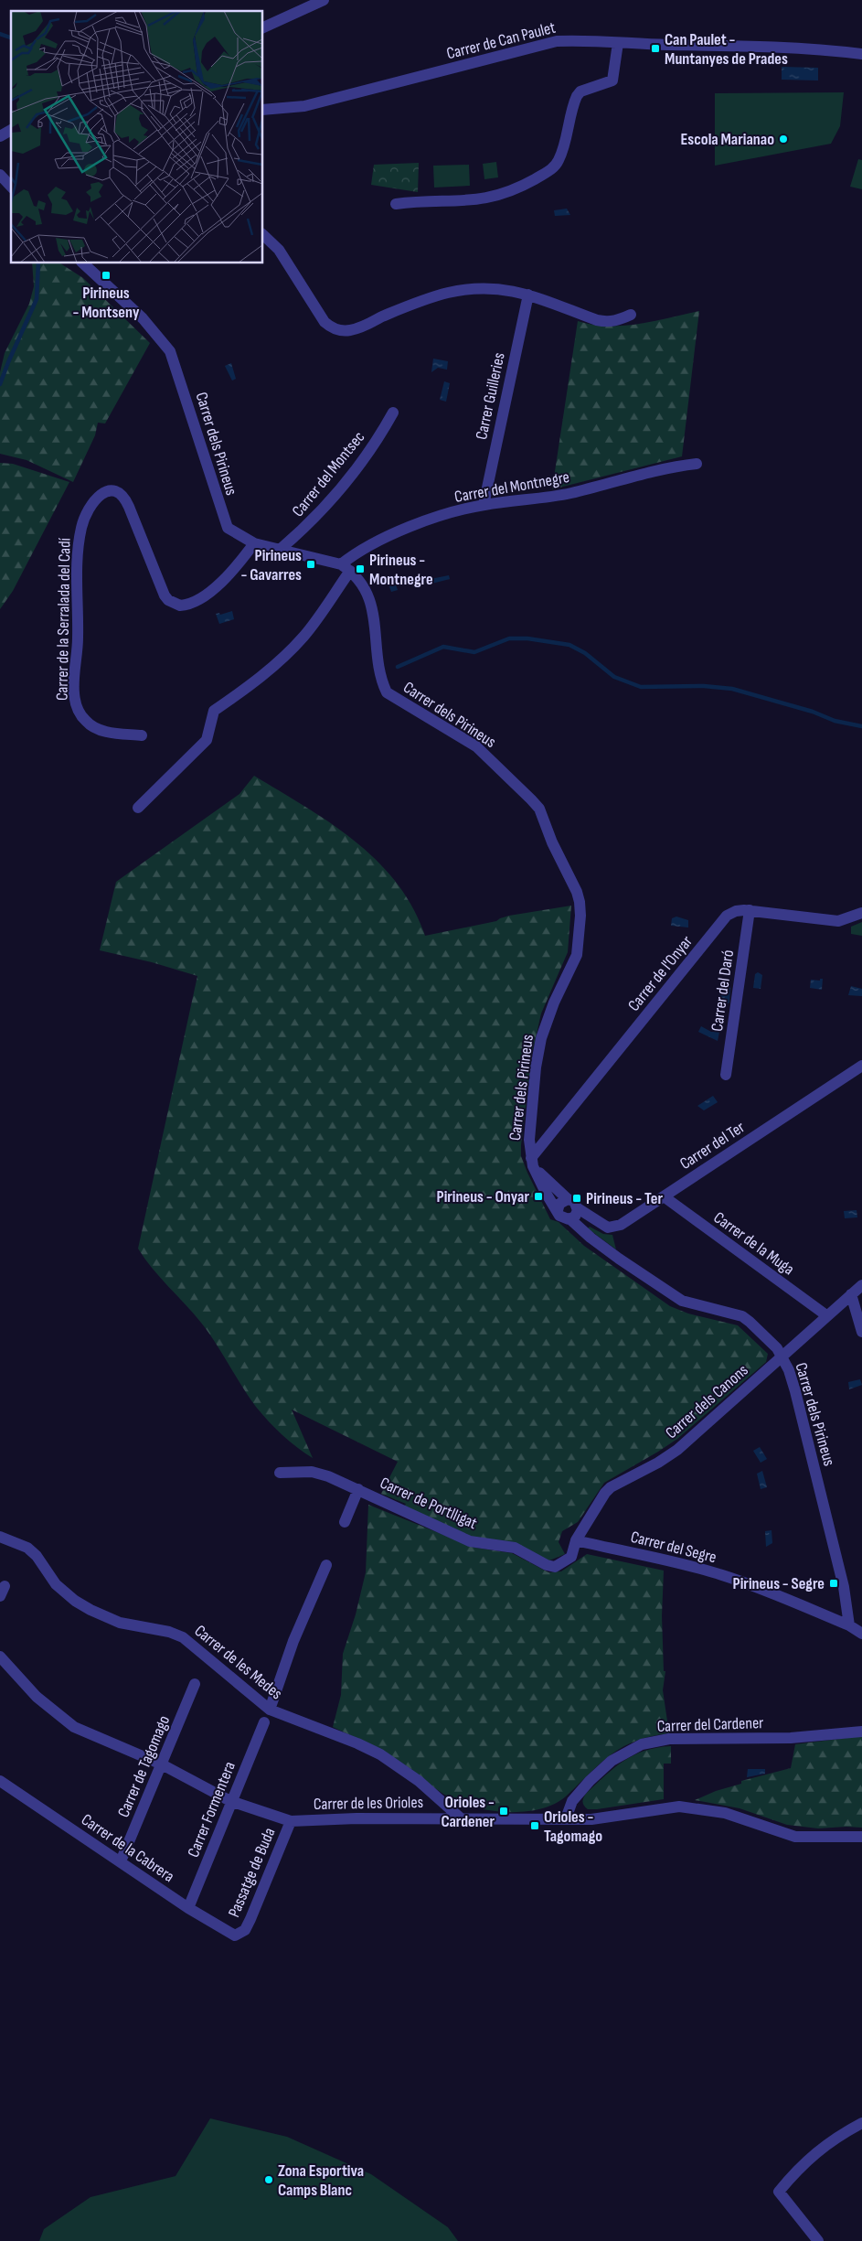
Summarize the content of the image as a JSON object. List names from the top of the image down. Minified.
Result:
{"streets":{"street":["Carrer de Can Paulet","Carrer Guilleries","Carrer dels Pirineus","Carrer del Montsec","Carrer del Montnegre","Carrer de la Serralada del Cadí","Carrer de l'Onyar","Carrer del Daró","Carrer del Ter","Carrer de la Muga","Carrer dels Canons","Carrer de Portlligat","Carrer del Segre","Carrer de les Medes","Carrer del Cardener","Carrer de Tagomago","Carrer de les Orioles","Carrer Formentera","Carrer de la Cabrera","Passatge de Buda"]},"crossings":[["Carrer Guilleries","Carrer del Montnegre"],["Carrer dels Pirineus","Carrer del Montsec"],["Carrer dels Pirineus","Carrer del Montnegre"],["Carrer dels Pirineus","Carrer de la Serralada del Cadí"],["Carrer dels Pirineus","Carrer de l'Onyar"],["Carrer dels Pirineus","Carrer del Ter"],["Carrer dels Pirineus","Carrer dels Canons"],["Carrer dels Pirineus","Carrer del Segre"],["Carrer de l'Onyar","Carrer del Daró"],["Carrer del Ter","Carrer de la Muga"],["Carrer de la Muga","Carrer dels Canons"],["Carrer dels Canons","Carrer de Portlligat"],["Carrer dels Canons","Carrer del Segre"],["Carrer de Portlligat","Carrer del Segre"],["Carrer de les Medes","Carrer de les Orioles"],["Carrer del Cardener","Carrer de les Orioles"],["Carrer de Tagomago","Carrer de les Orioles"],["Carrer de Tagomago","Carrer de la Cabrera"],["Carrer de les Orioles","Carrer Formentera"],["Carrer de les Orioles","Passatge de Buda"],["Carrer Formentera","Carrer de la Cabrera"],["Carrer de la Cabrera","Passatge de Buda"]],"places":{"transit":["Can Paulet - Muntanyes de Prades","Pirineus - Montseny","Pirineus - Gavarres","Pirineus - Montnegre","Pirineus - Onyar","Pirineus - Ter","Pirineus - Segre","Orioles - Cardener","Orioles - Tagomago"],"other":["Escola Marianao","Zona Esportiva Camps Blanc"]}}
